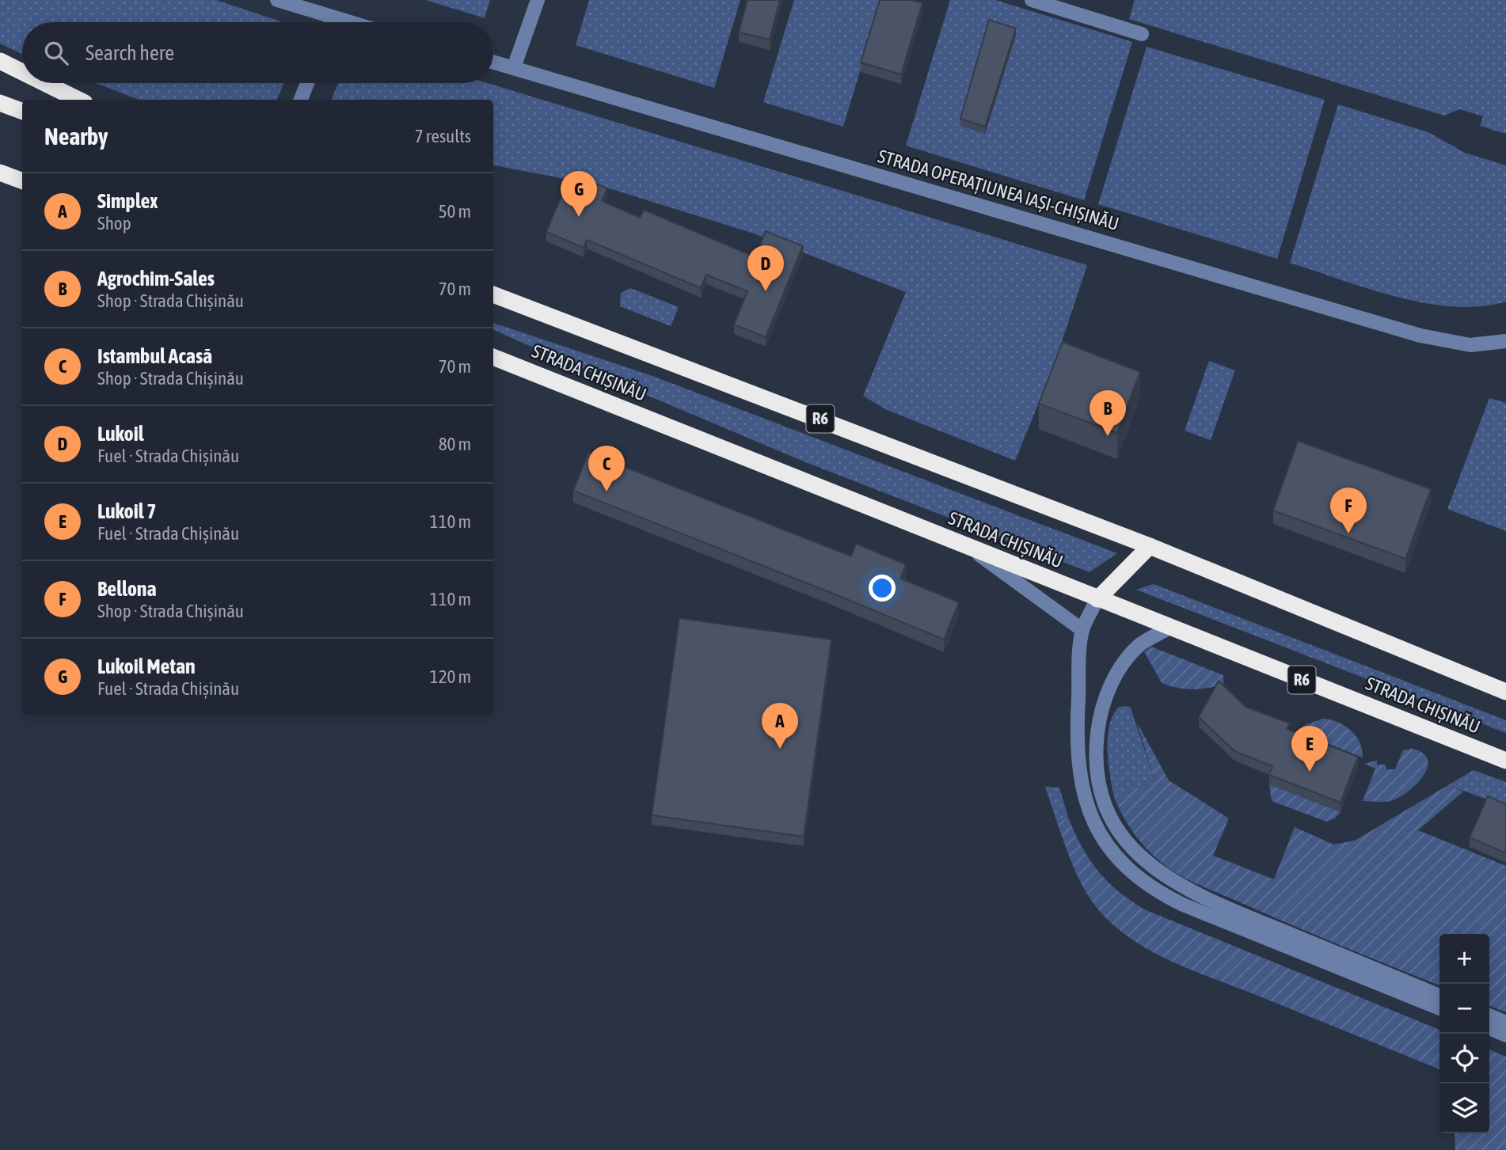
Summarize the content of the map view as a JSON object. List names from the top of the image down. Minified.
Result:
{"streets":{"highway":["STRADA CHIȘINĂU","R6"],"street":["STRADA OPERAȚIUNEA IAȘI-CHIȘINĂU"]},"page":{"search":"Search here","heading":["Nearby","7 results"],"pins":["G","D","B","C","F","A","E"],"list":[{"mark":"A","name":"Simplex","note":"Shop","value":"50 m"},{"mark":"B","name":"Agrochim-Sales","note":"Shop · Strada Chișinău","value":"70 m"},{"mark":"C","name":"Istambul Acasă","note":"Shop · Strada Chișinău","value":"70 m"},{"mark":"D","name":"Lukoil","note":"Fuel · Strada Chișinău","value":"80 m"},{"mark":"E","name":"Lukoil 7","note":"Fuel · Strada Chișinău","value":"110 m"},{"mark":"F","name":"Bellona","note":"Shop · Strada Chișinău","value":"110 m"},{"mark":"G","name":"Lukoil Metan","note":"Fuel · Strada Chișinău","value":"120 m"}],"map_buttons":["+","−"]}}
